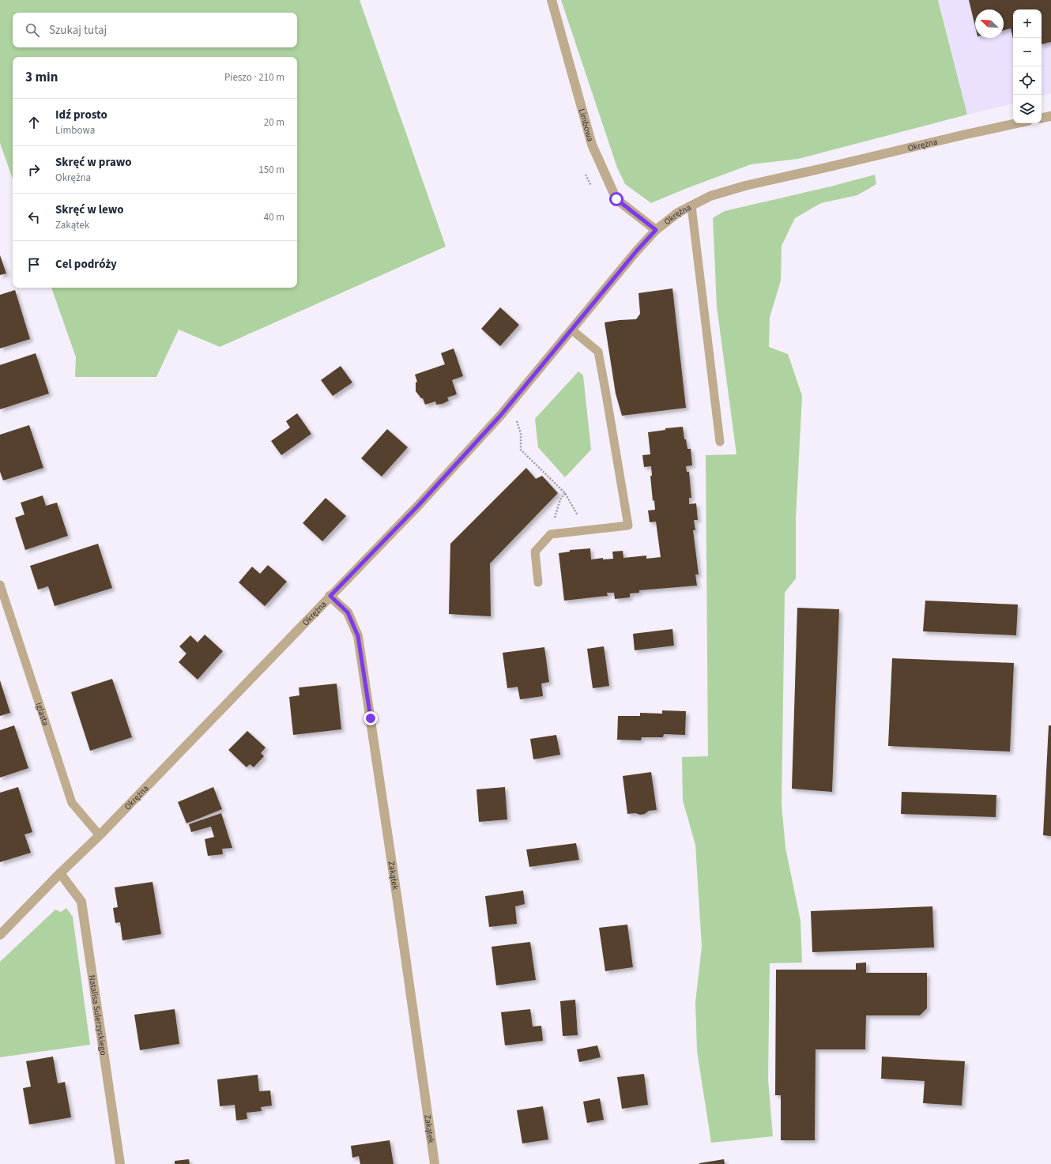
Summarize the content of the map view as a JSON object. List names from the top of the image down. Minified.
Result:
{"streets":{"street":["Limbowa","Okrężna","Zakątek","Natalisa Sulerzyskiego"],"lane":["Iglasta"]},"crossings":[["Limbowa","Okrężna"],["Okrężna","Iglasta"],["Okrężna","Zakątek"],["Okrężna","Natalisa Sulerzyskiego"]],"north":"top left","page":{"map_buttons":["+","−"],"search":"Szukaj tutaj","heading":["3 min","Pieszo · 210 m"],"list":[["Idź prosto","Limbowa","20 m"],["Skręć w prawo","Okrężna","150 m"],["Skręć w lewo","Zakątek","40 m"],"Cel podróży"]}}
